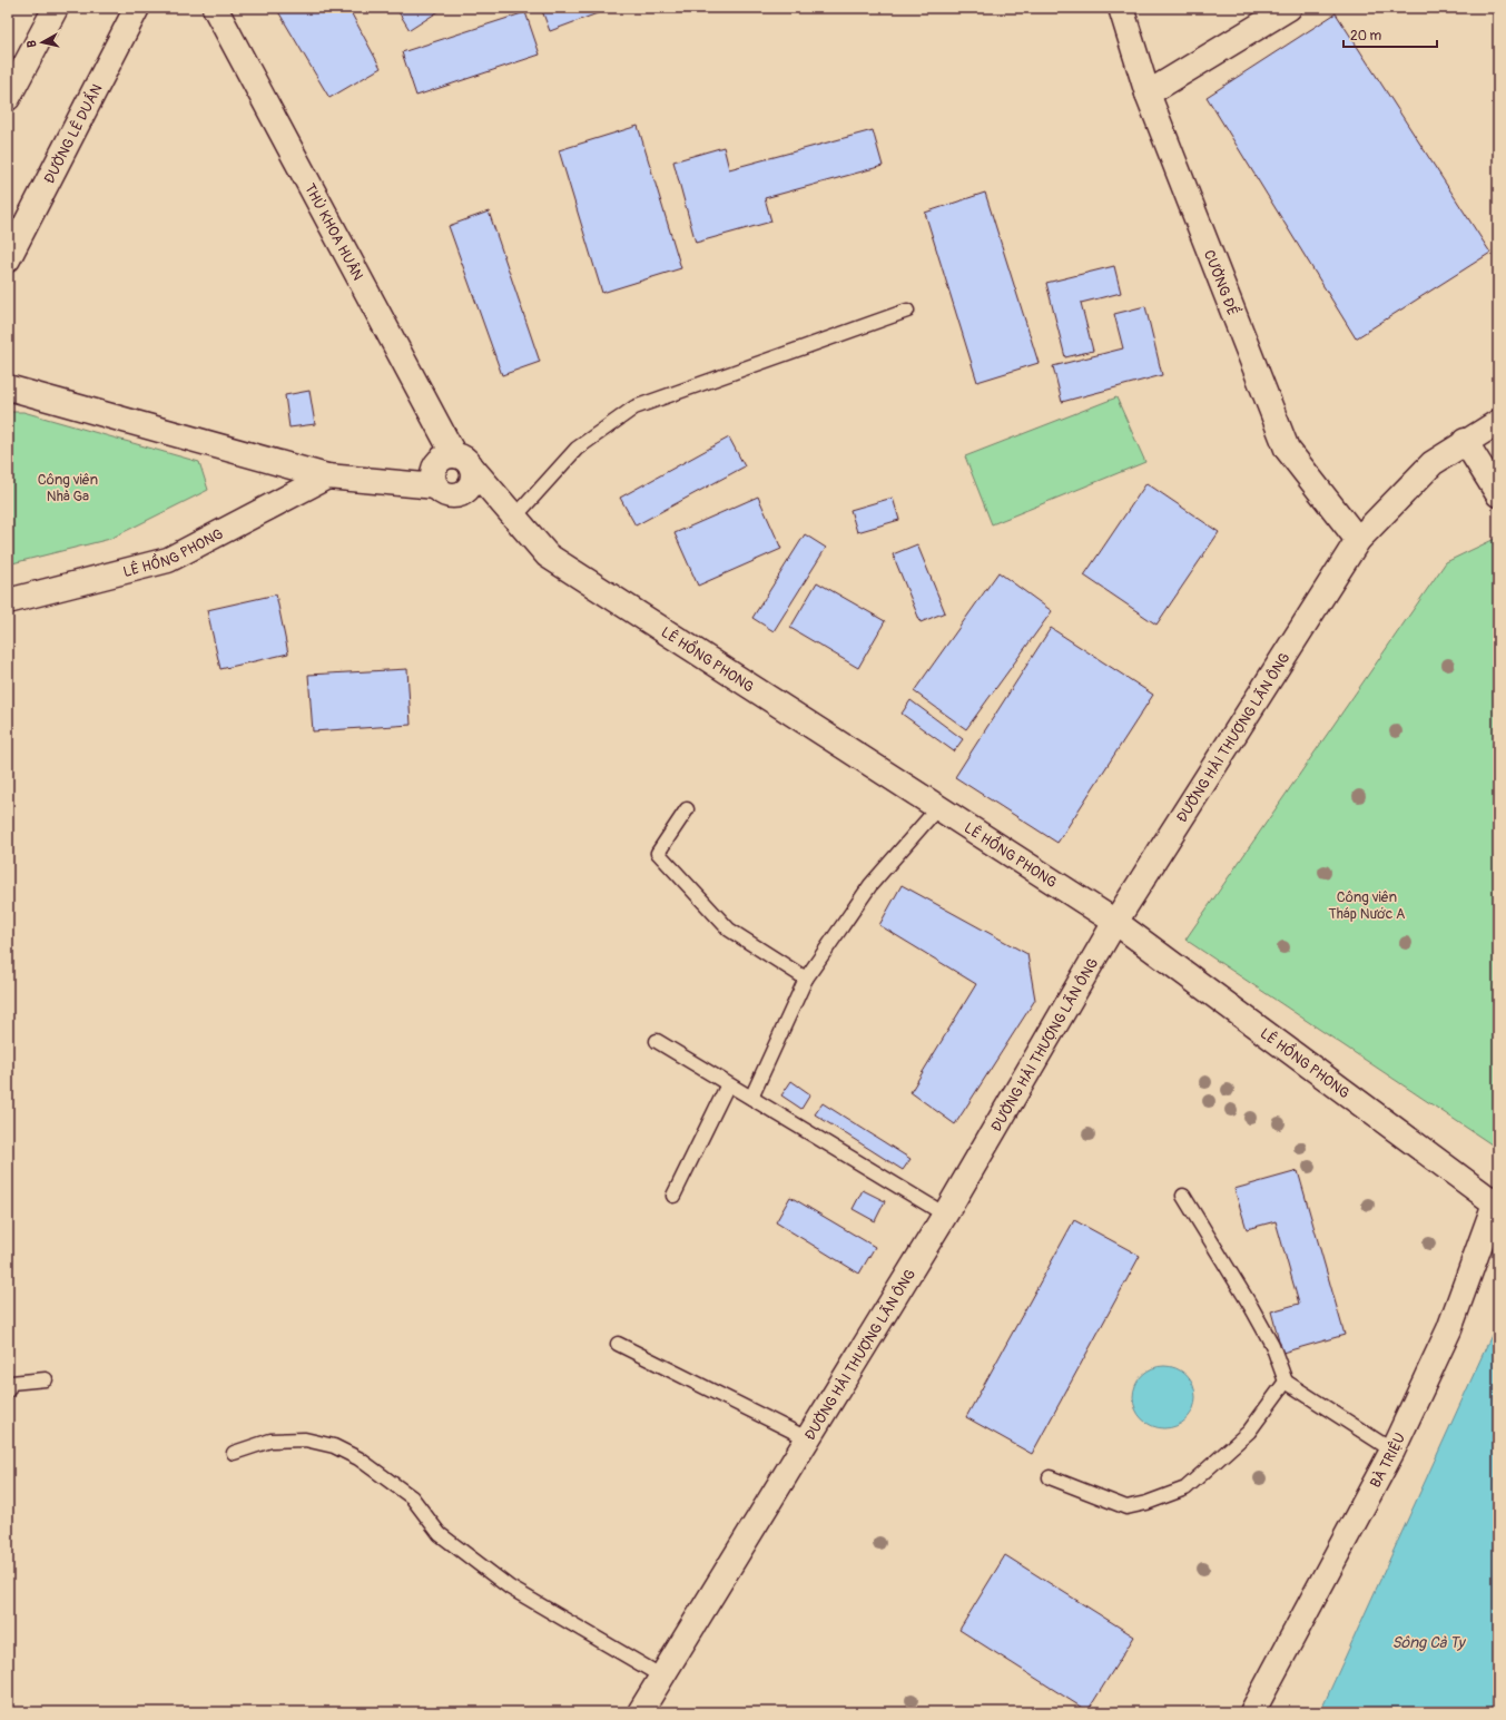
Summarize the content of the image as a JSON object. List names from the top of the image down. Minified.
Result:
{"streets":{"street":["ĐƯỜNG LÊ DUẨN","THỦ KHOA HUÂN","CƯỜNG ĐỂ","LÊ HỒNG PHONG","ĐƯỜNG HẢI THƯỢNG LÃN ÔNG","BÀ TRIỆU"]},"crossings":[["THỦ KHOA HUÂN","LÊ HỒNG PHONG"],["CƯỜNG ĐỂ","ĐƯỜNG HẢI THƯỢNG LÃN ÔNG"],["LÊ HỒNG PHONG","ĐƯỜNG HẢI THƯỢNG LÃN ÔNG"],["LÊ HỒNG PHONG","BÀ TRIỆU"]],"water":["Sông Cà Ty"],"parks":["Công viên Nhà Ga","Công viên Tháp Nước A"],"scale_bar":"20 m","north":"left"}
